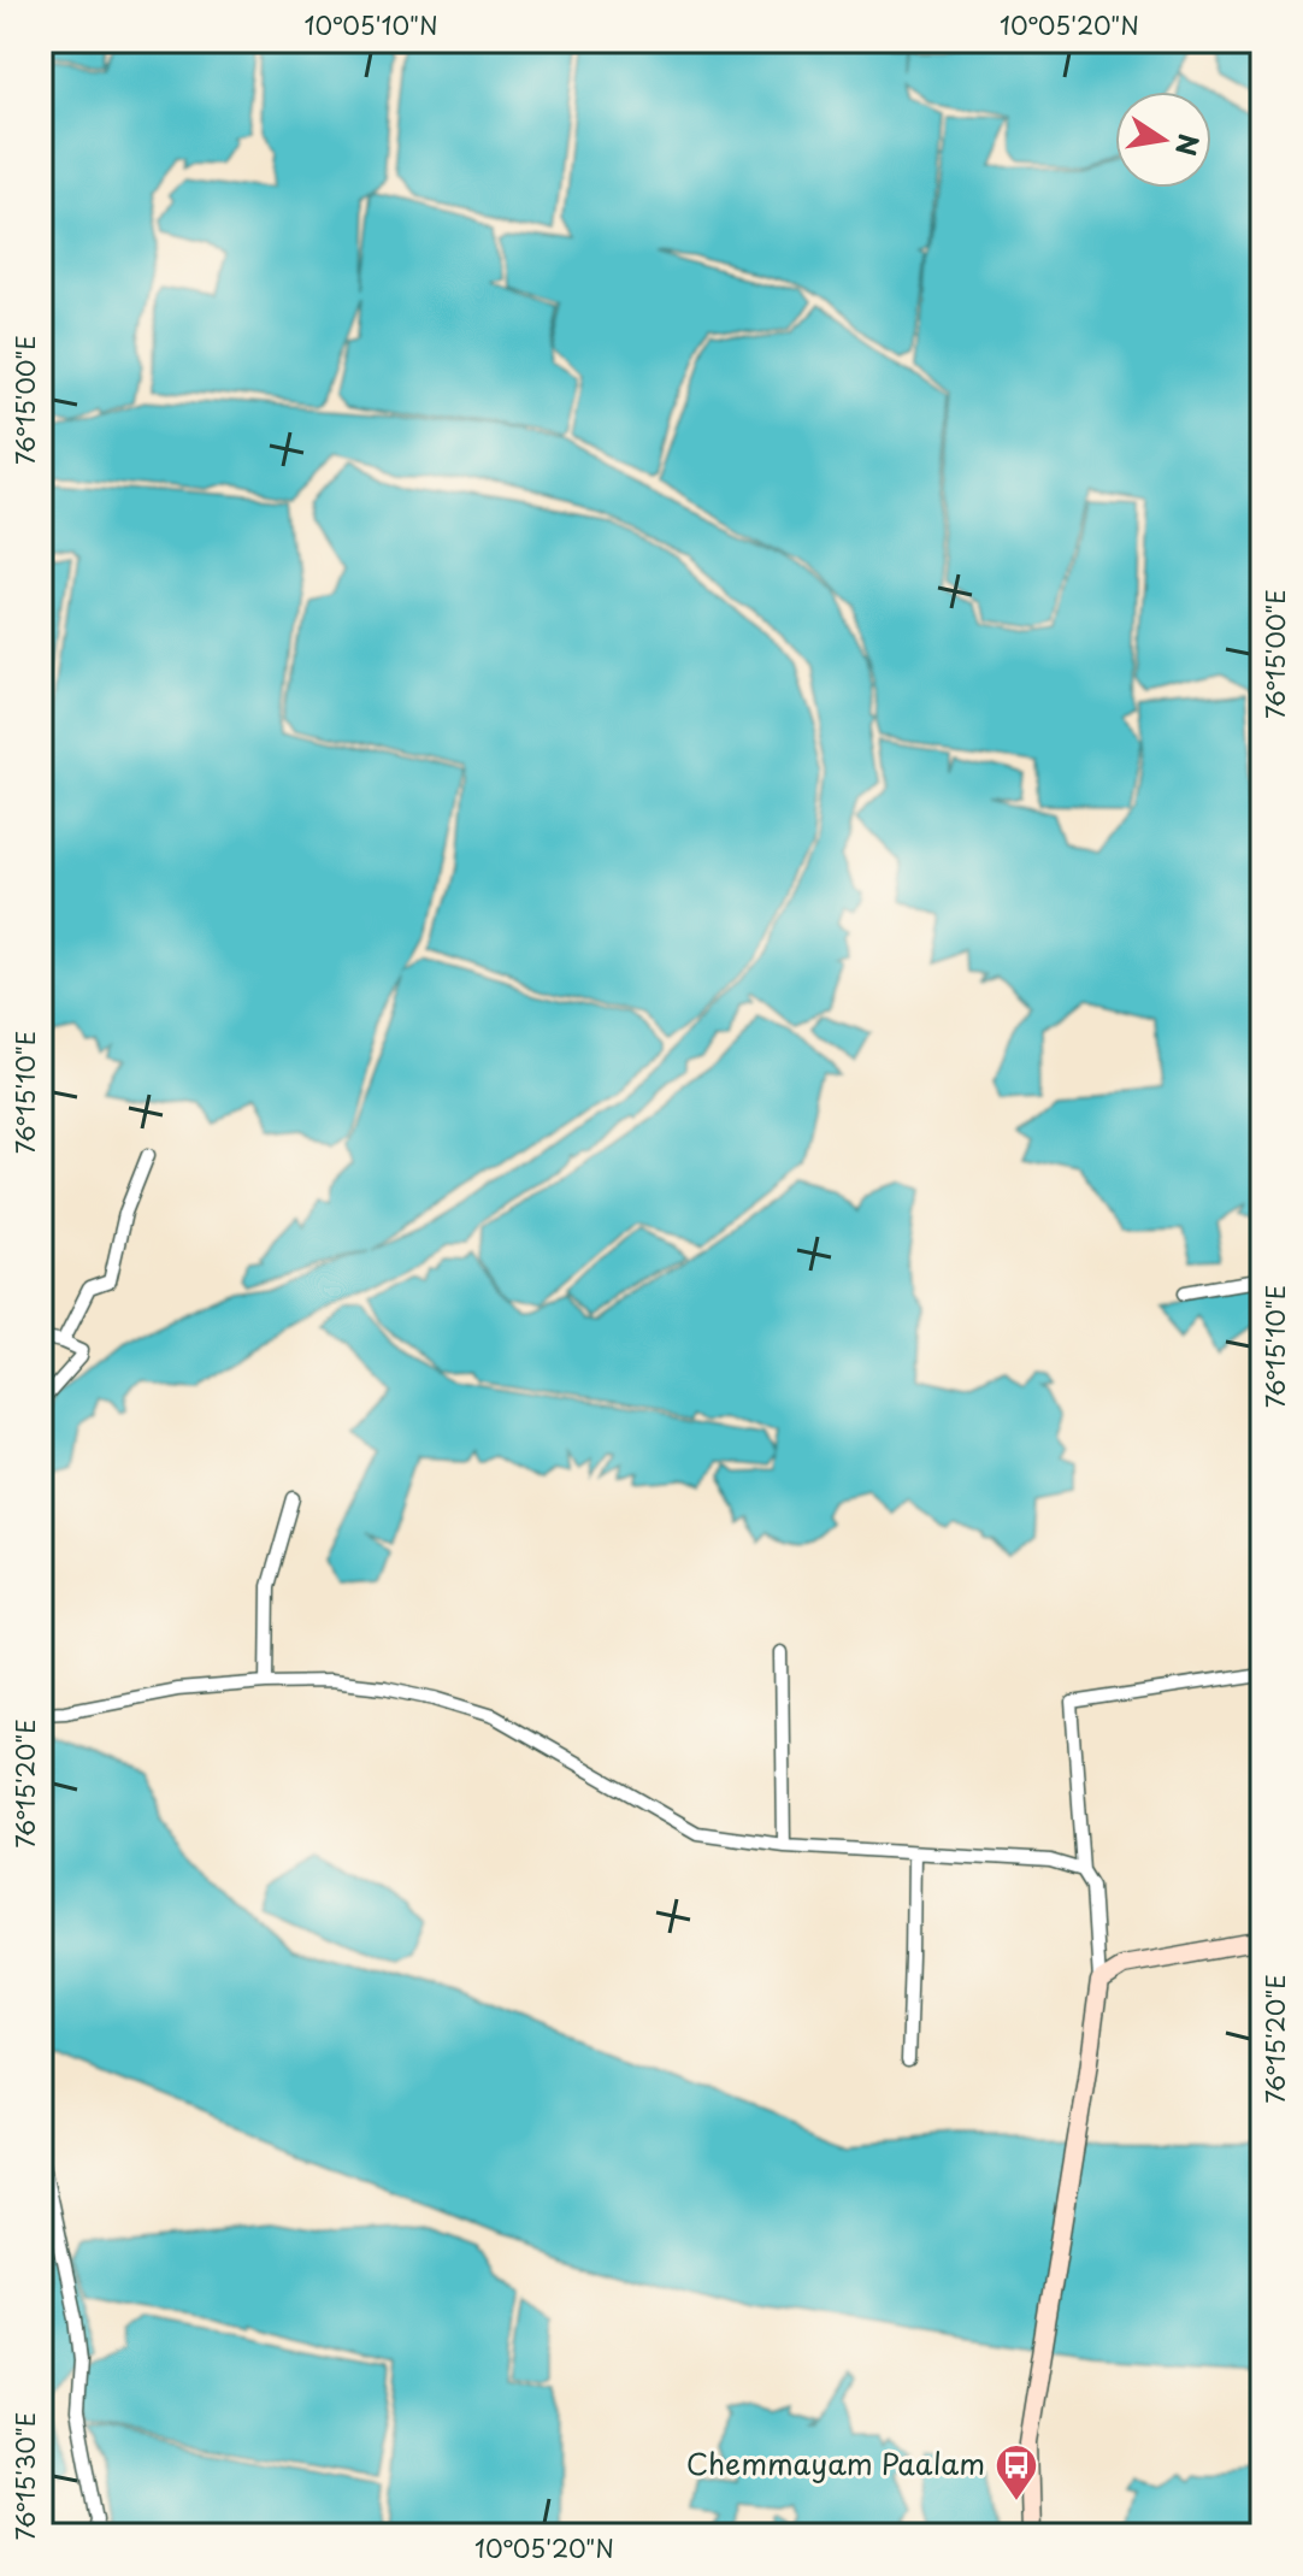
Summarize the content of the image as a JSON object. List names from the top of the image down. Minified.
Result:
{"places":{"bus stop":["Chemmayam Paalam"]},"north":"right","coordinates":["10°05'10\"N","10°05'20\"N","76°15'00\"E","76°15'10\"E","76°15'20\"E","76°15'30\"E"]}
